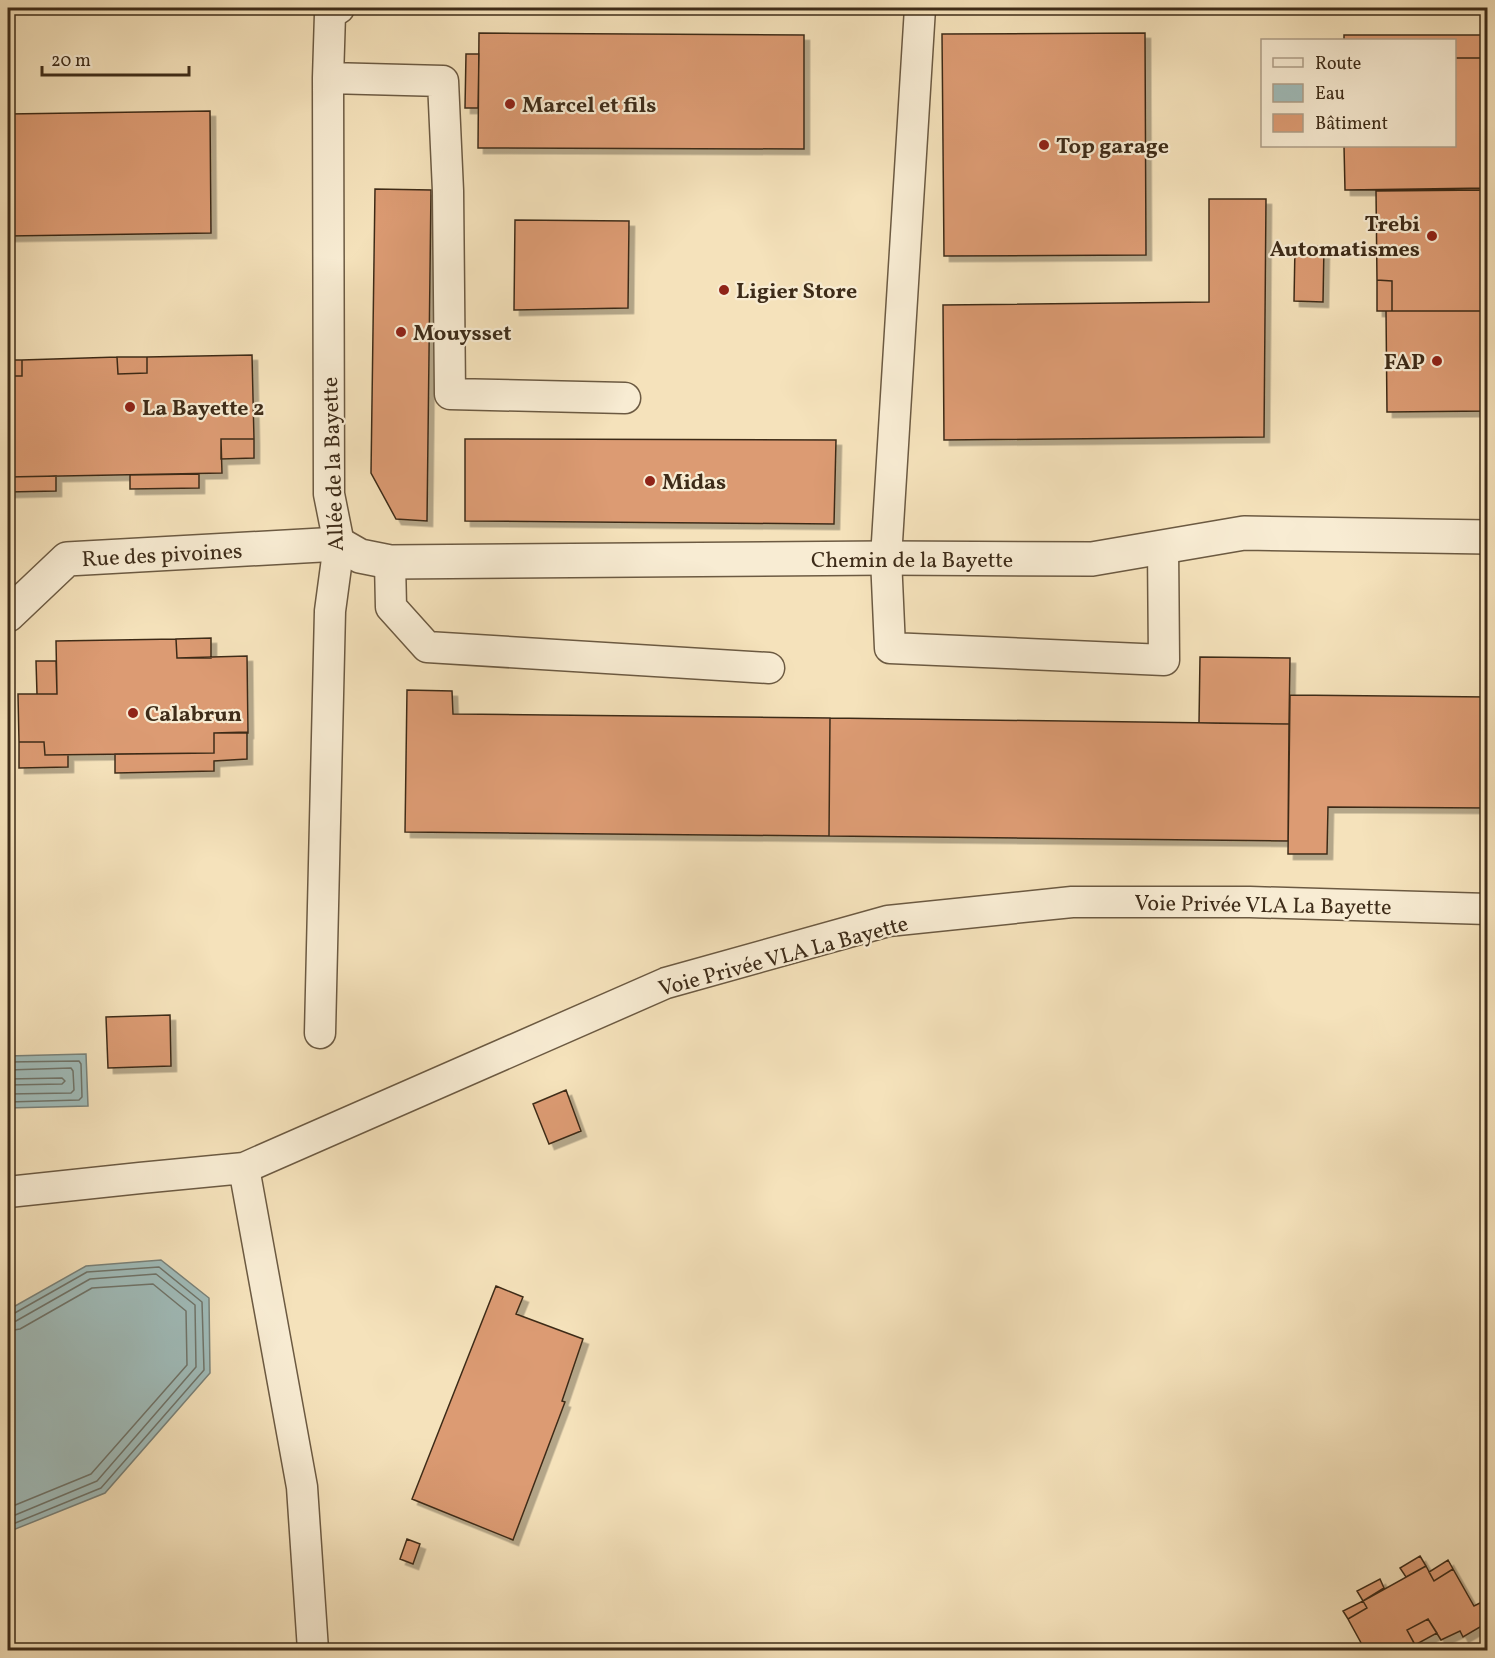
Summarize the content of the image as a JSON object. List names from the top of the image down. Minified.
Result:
{"streets":{"street":["Rue des pivoines","Chemin de la Bayette"],"lane":["Allée de la Bayette","Voie Privée VLA La Bayette"]},"crossings":[["Allée de la Bayette","Rue des pivoines"],["Allée de la Bayette","Chemin de la Bayette"],["Rue des pivoines","Chemin de la Bayette"]],"places":["Marcel et fils","Top garage","Trebi Automatismes","Ligier Store","Mouysset","FAP","La Bayette 2","Midas","Calabrun"],"legend":["Route","Eau","Bâtiment"],"scale_bar":"20 m"}
